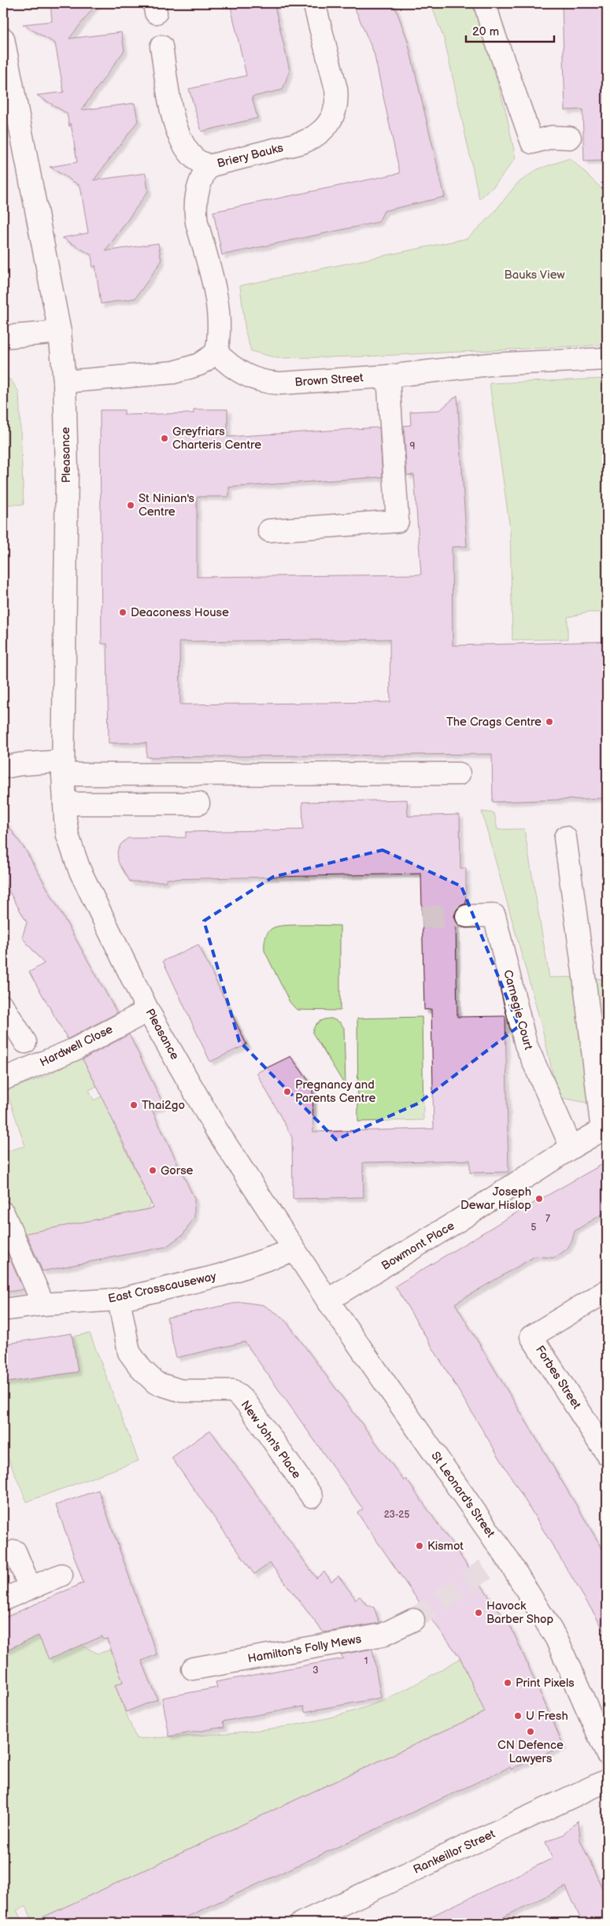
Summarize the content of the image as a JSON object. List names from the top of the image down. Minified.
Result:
{"streets":{"street":["Briery Bauks","Brown Street","Pleasance","Carnegie Court","Hardwell Close","Bowmont Place","East Crosscauseway","Forbes Street","New John's Place","St Leonard's Street","Hamilton's Folly Mews","Rankeillor Street"]},"crossings":[["Briery Bauks","Brown Street"],["Pleasance","Hardwell Close"],["Pleasance","East Crosscauseway"],["Pleasance","St Leonard's Street"],["Carnegie Court","Bowmont Place"],["Bowmont Place","St Leonard's Street"],["East Crosscauseway","New John's Place"],["East Crosscauseway","St Leonard's Street"]],"parks":["Bauks View"],"places":["Greyfriars Charteris Centre","St Ninian's Centre","Deaconess House","The Crags Centre","Pregnancy and Parents Centre","Thai2go","Gorse","Joseph Dewar Hislop","Kismot","Havock Barber Shop","Print Pixels","U Fresh","CN Defence Lawyers"],"house_numbers":["9","7","5","23-25","1","3"],"scale_bar":"20 m"}
